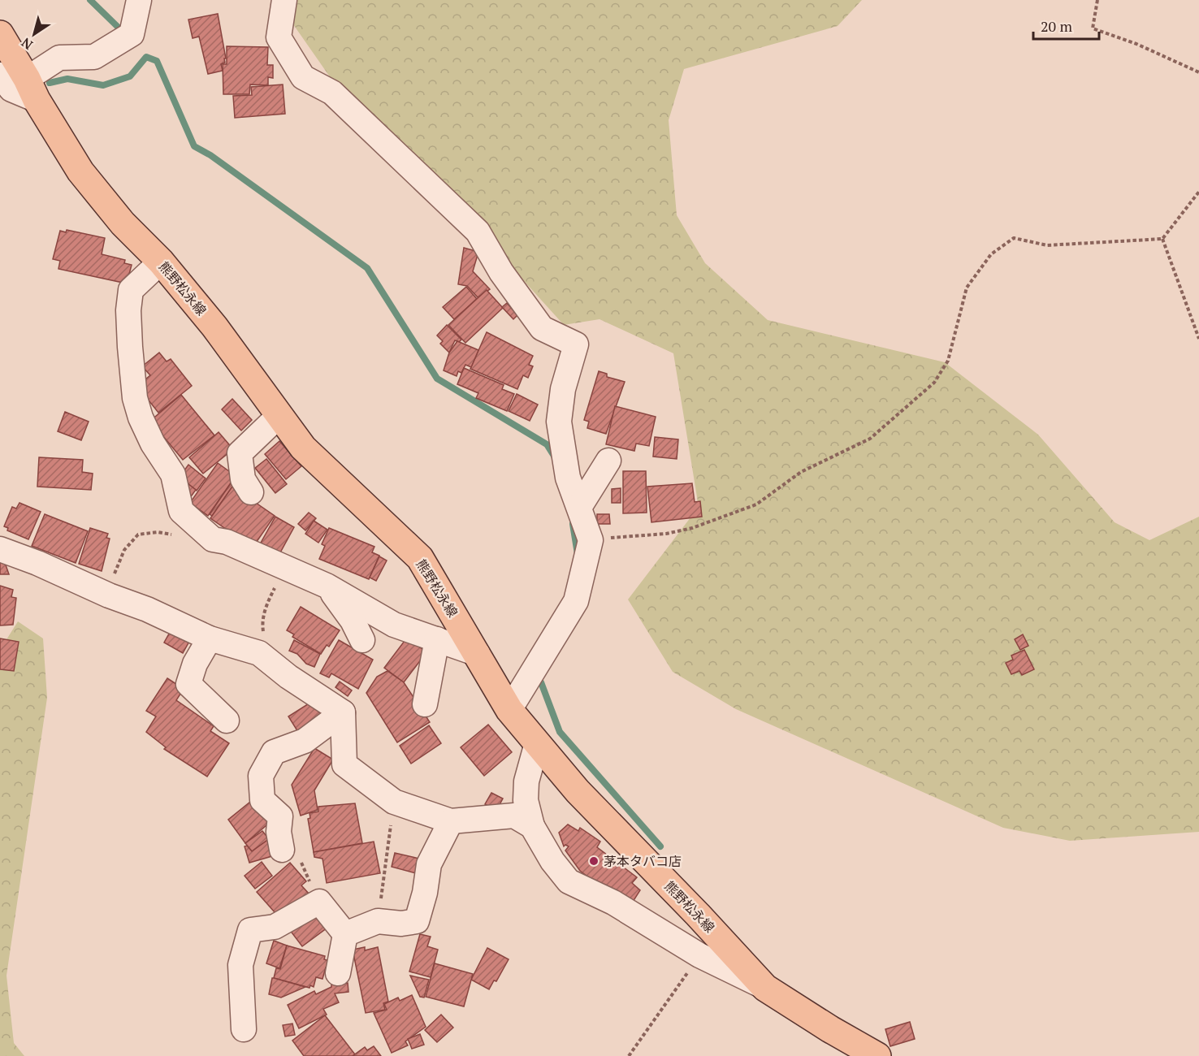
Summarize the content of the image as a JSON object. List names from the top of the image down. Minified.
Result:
{"streets":{"main road":["熊野松永線"]},"places":["茅本タバコ店"],"scale_bar":"20 m","north":"bottom left"}
